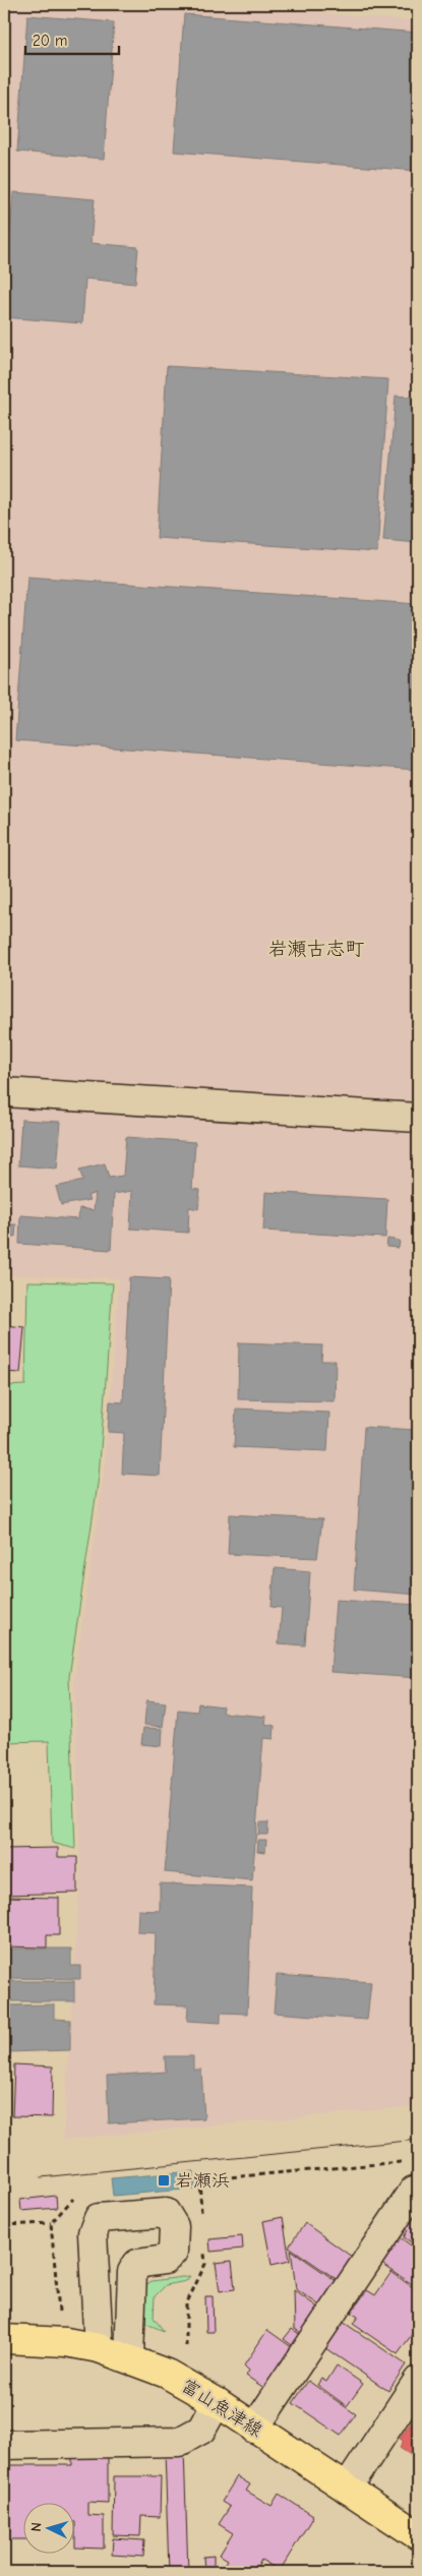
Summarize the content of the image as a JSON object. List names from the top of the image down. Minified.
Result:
{"streets":{"main road":["富山魚津線"]},"districts":["岩瀬古志町"],"places":{"transit":["岩瀬浜"]},"scale_bar":"20 m","north":"left"}
